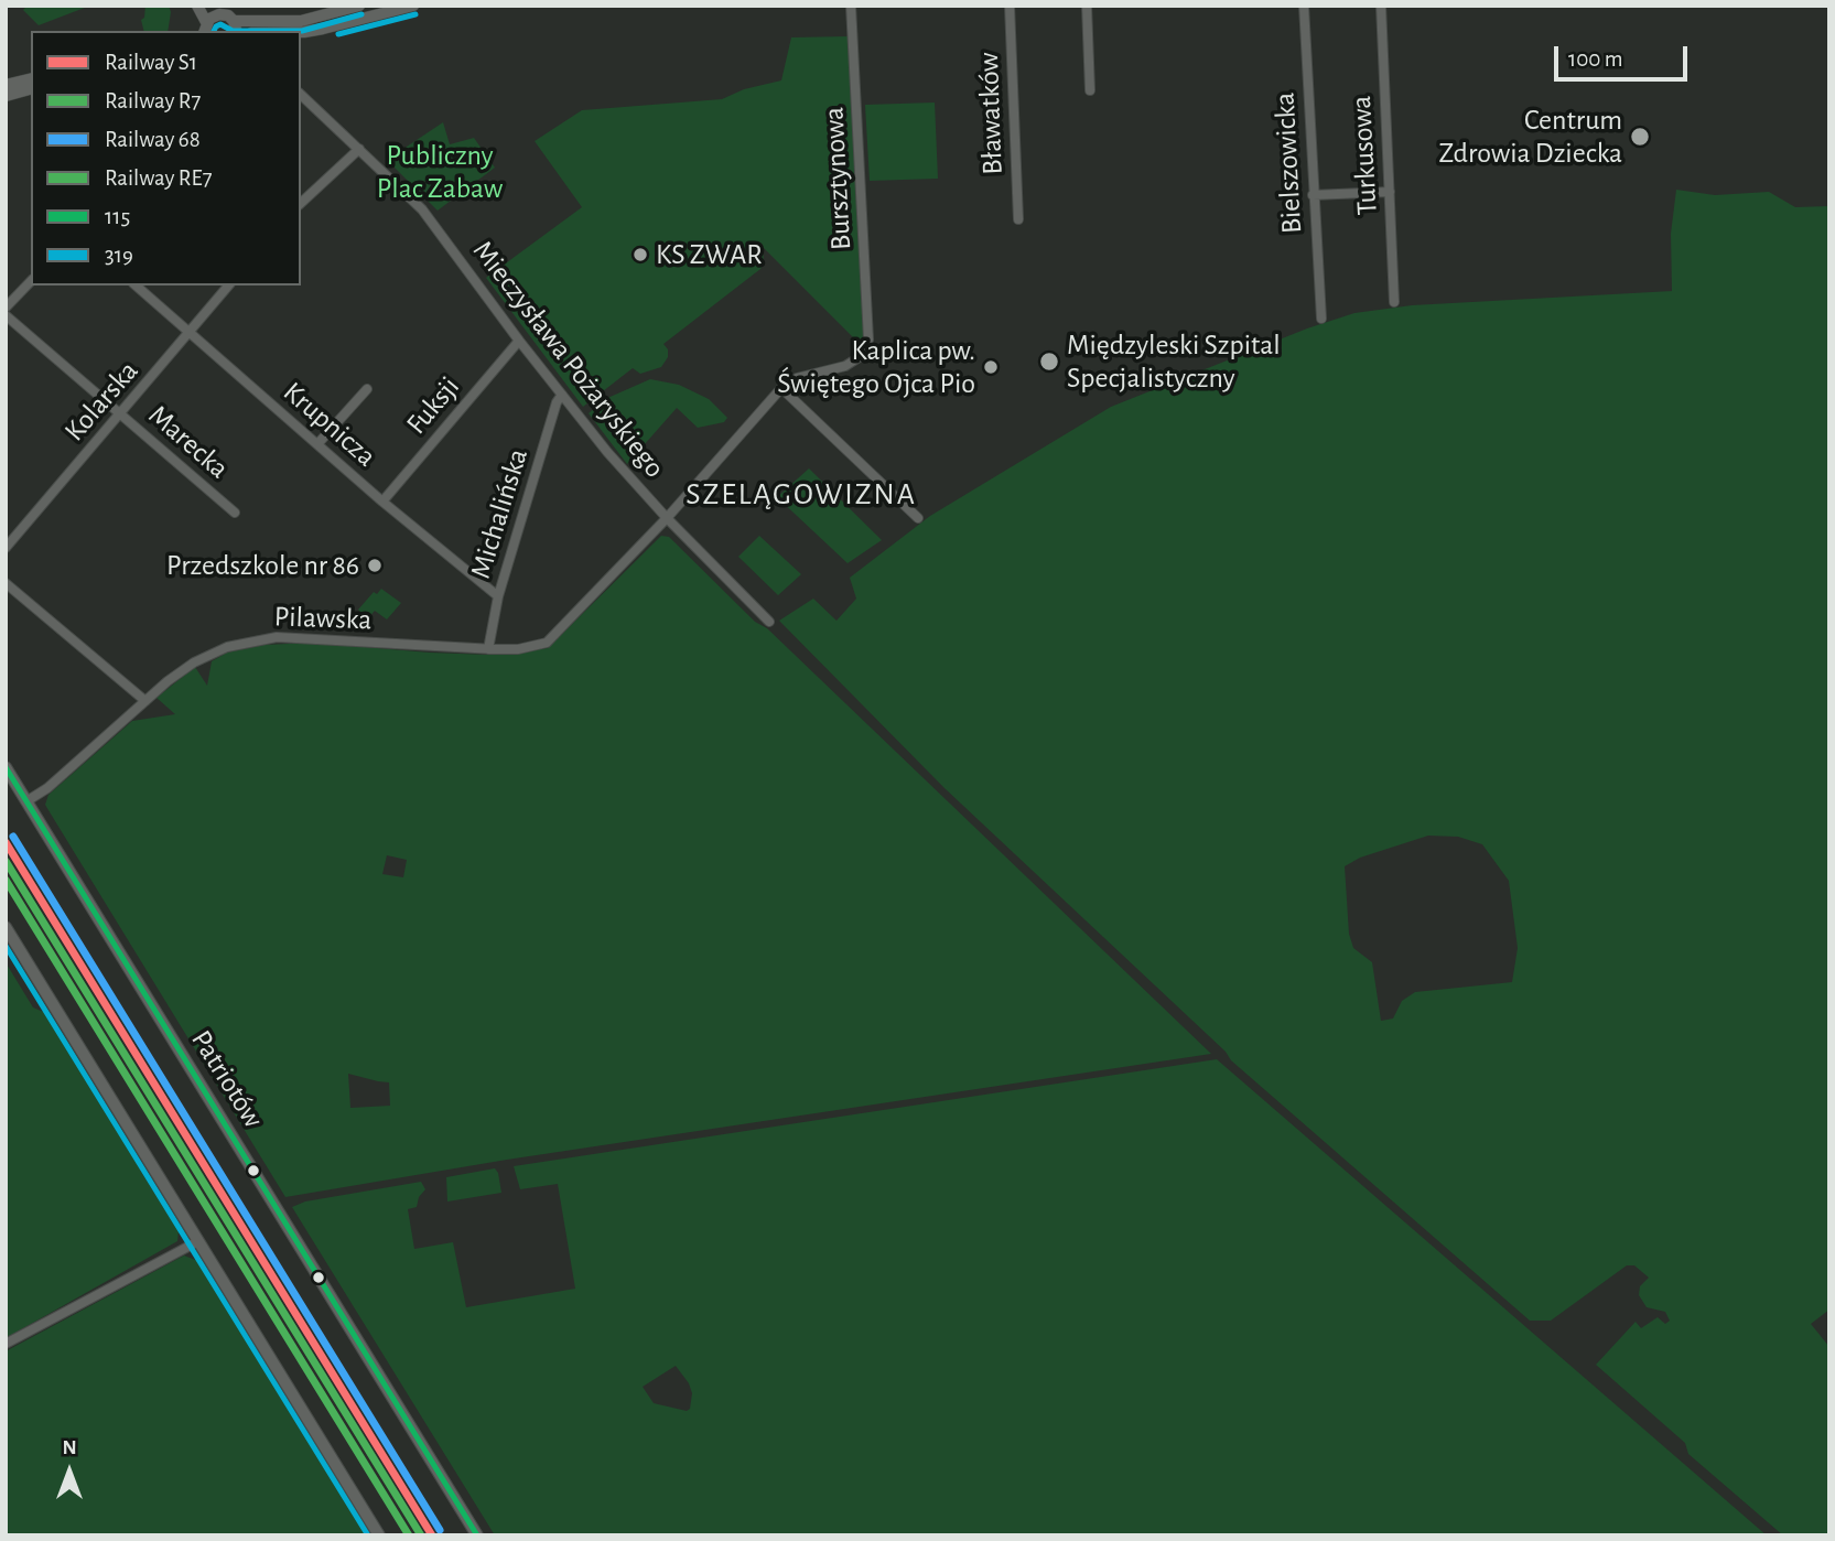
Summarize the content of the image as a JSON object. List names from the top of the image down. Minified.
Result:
{"streets":{"main road":["Patriotów"],"street":["Bławatków","Turkusowa","Bielszowicka","Bursztynowa","Mieczysława Pożaryskiego","Kolarska","Fuksji","Krupnicza","Marecka","Michalińska","Pilawska"]},"crossings":[["Bursztynowa","Pilawska"],["Mieczysława Pożaryskiego","Fuksji"],["Mieczysława Pożaryskiego","Michalińska"],["Mieczysława Pożaryskiego","Pilawska"],["Kolarska","Krupnicza"],["Kolarska","Marecka"],["Fuksji","Krupnicza"],["Krupnicza","Michalińska"],["Michalińska","Pilawska"],["Pilawska","Patriotów"]],"districts":["SZELĄGOWIZNA"],"parks":["Publiczny Plac Zabaw"],"places":["Centrum Zdrowia Dziecka","KS ZWAR","Międzyleski Szpital Specjalistyczny","Kaplica pw. Świętego Ojca Pio","Przedszkole nr 86"],"lines":["transit line 319","transit line 115","rail line 68","rail line S1","rail line R7","rail line RE7"],"legend":["Railway S1","Railway R7","Railway 68","Railway RE7","115","319"],"scale_bar":"100 m","north":"top"}
